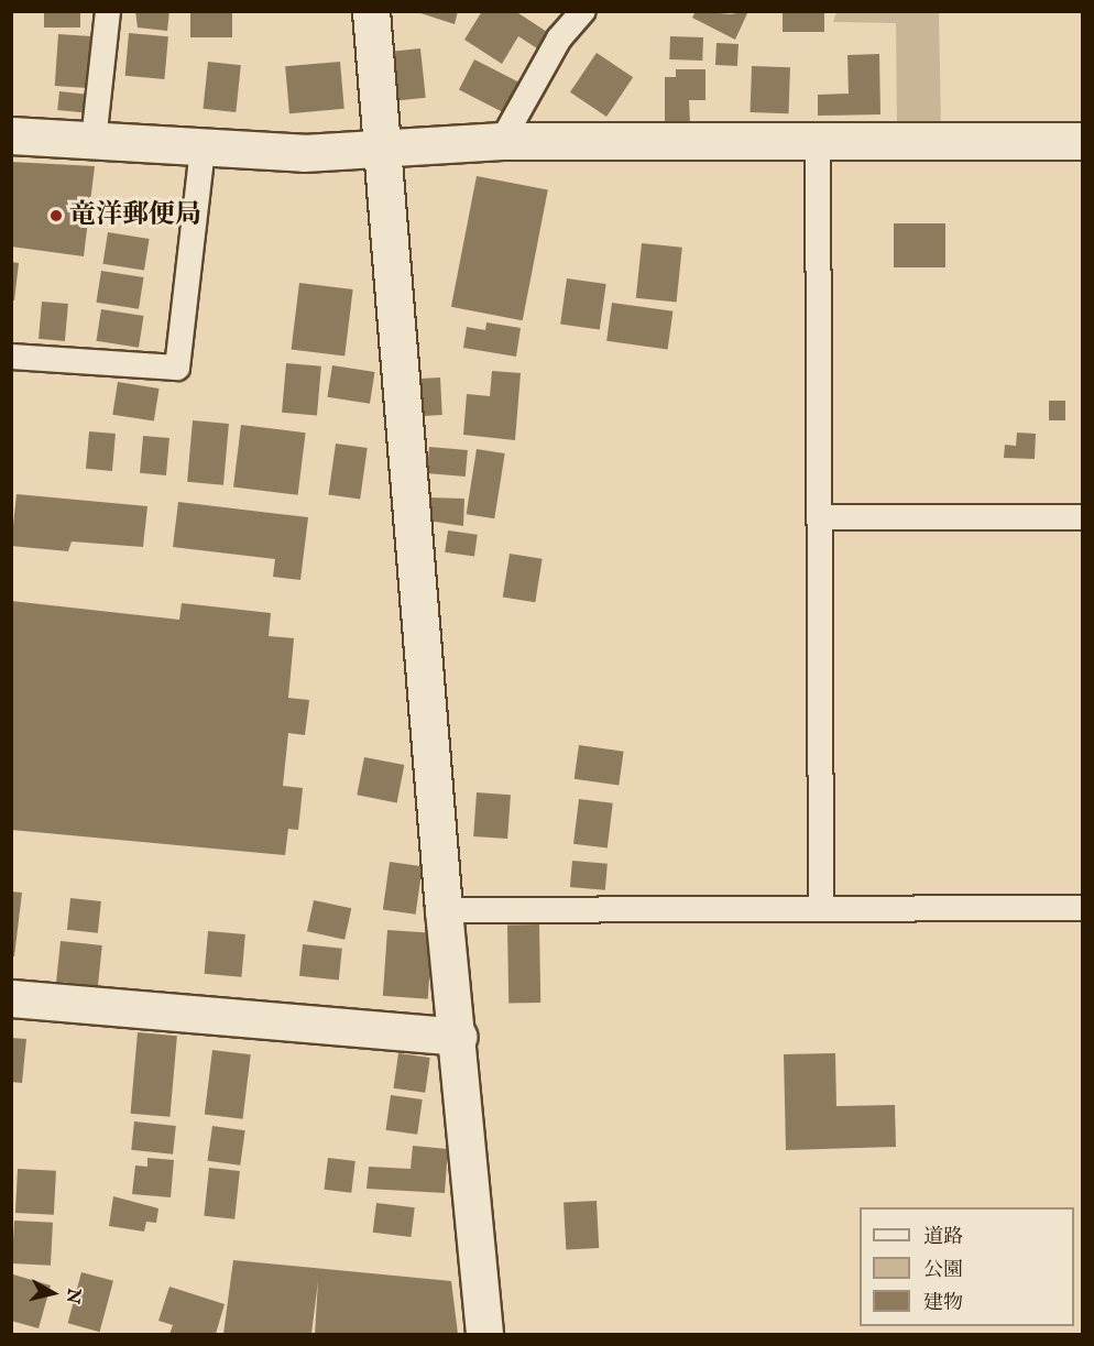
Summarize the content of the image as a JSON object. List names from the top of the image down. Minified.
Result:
{"places":["竜洋郵便局"],"legend":["道路","公園","建物"],"north":"right"}
